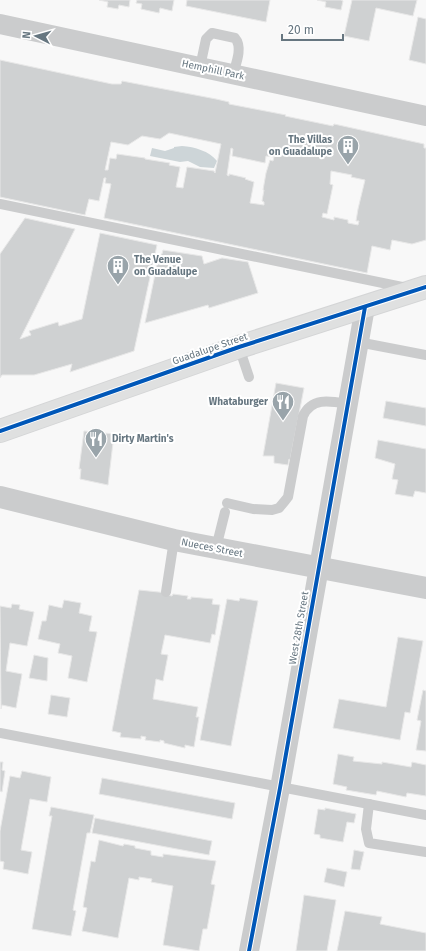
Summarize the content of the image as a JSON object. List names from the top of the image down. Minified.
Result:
{"streets":{"main road":["Guadalupe Street"],"street":["Hemphill Park","Nueces Street","West 28th Street"]},"crossings":[["Guadalupe Street","West 28th Street"],["Nueces Street","West 28th Street"]],"places":{"building":["The Villas on Guadalupe","The Venue on Guadalupe"],"restaurant":["Whataburger","Dirty Martin's"]},"scale_bar":"20 m","north":"left"}
